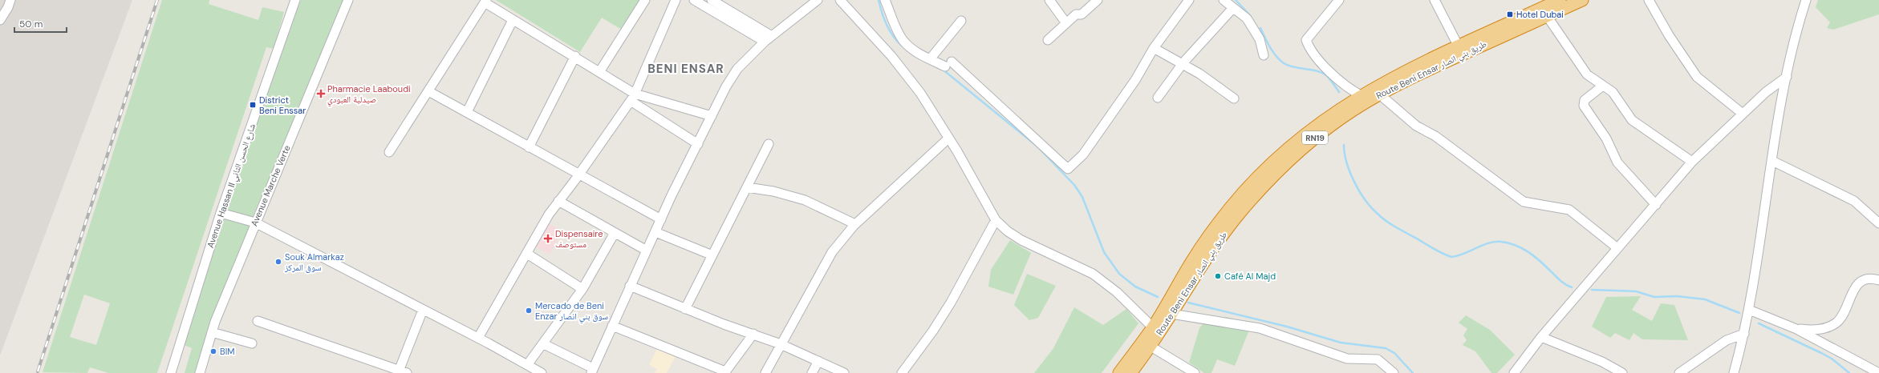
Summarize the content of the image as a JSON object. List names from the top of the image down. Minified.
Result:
{"streets":{"highway":["Route Beni Ensar طريق بني انصار","RN19"],"street":["Avenue Hassan II شارع الحسن الثاني","Avenue Marche Verte"]},"districts":["BENI ENSAR"],"places":{"transit":["Hotel Dubai","District Beni Enssar"],"health":["Pharmacie Laaboudi صيدلية العبودي","Dispensaire مستوصف"],"other":["Souk Almarkaz سوق المركز","Café Al Majd","Mercado de Beni Enzar سوق بني انصار","BIM"]},"scale_bar":"50 m"}
